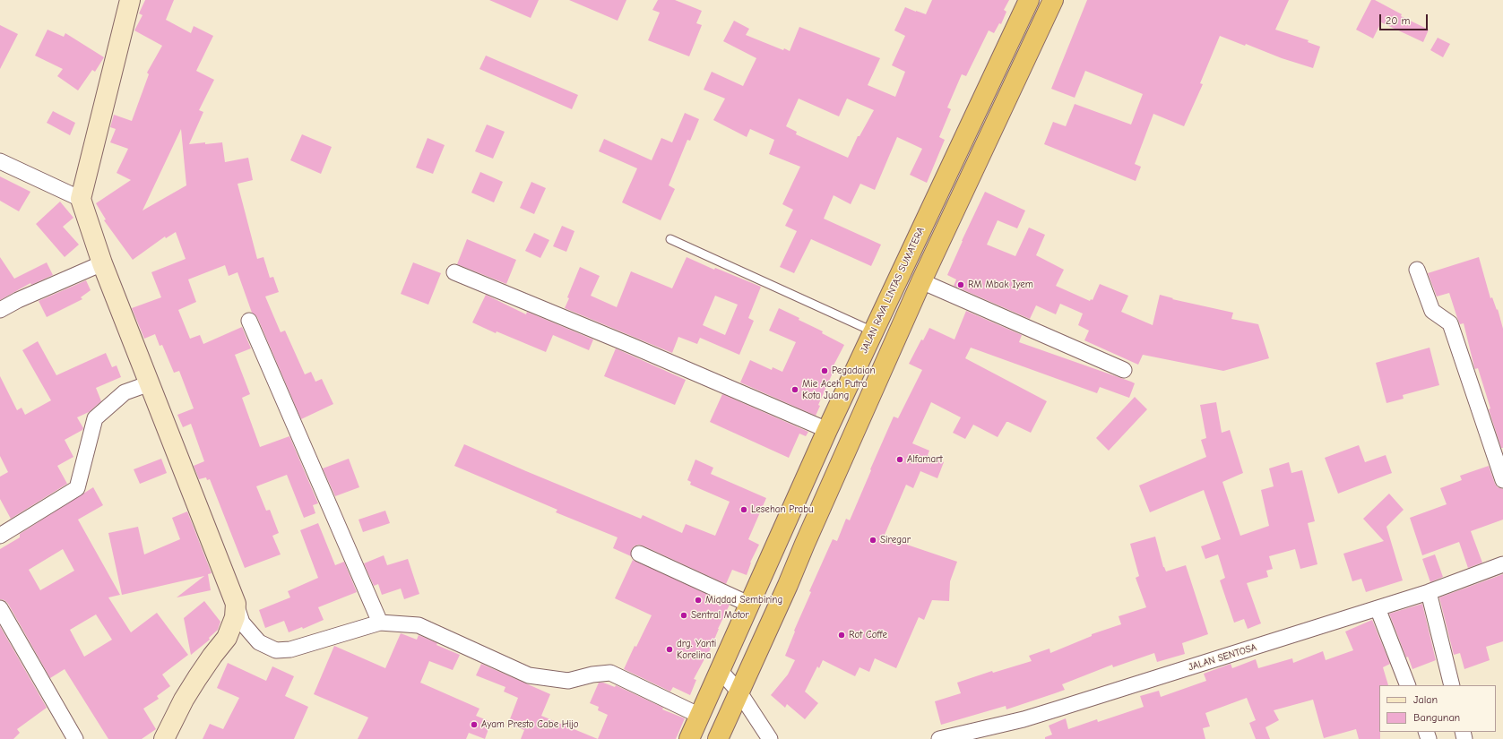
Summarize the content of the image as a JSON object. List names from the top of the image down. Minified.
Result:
{"streets":{"highway":["JALAN RAYA LINTAS SUMATERA"],"street":["JALAN SENTOSA"]},"places":["RM Mbak Iyem","Pegadaian","Mie Aceh Putra Kota Juang","Alfamart","Lesehan Prabu","Siregar","Miqdad Sembiring","Sentral Motor","Rot Coffe","drg. Yanti Korelina","Ayam Presto Cabe Hijo"],"legend":["Jalan","Bangunan"],"scale_bar":"20 m"}
